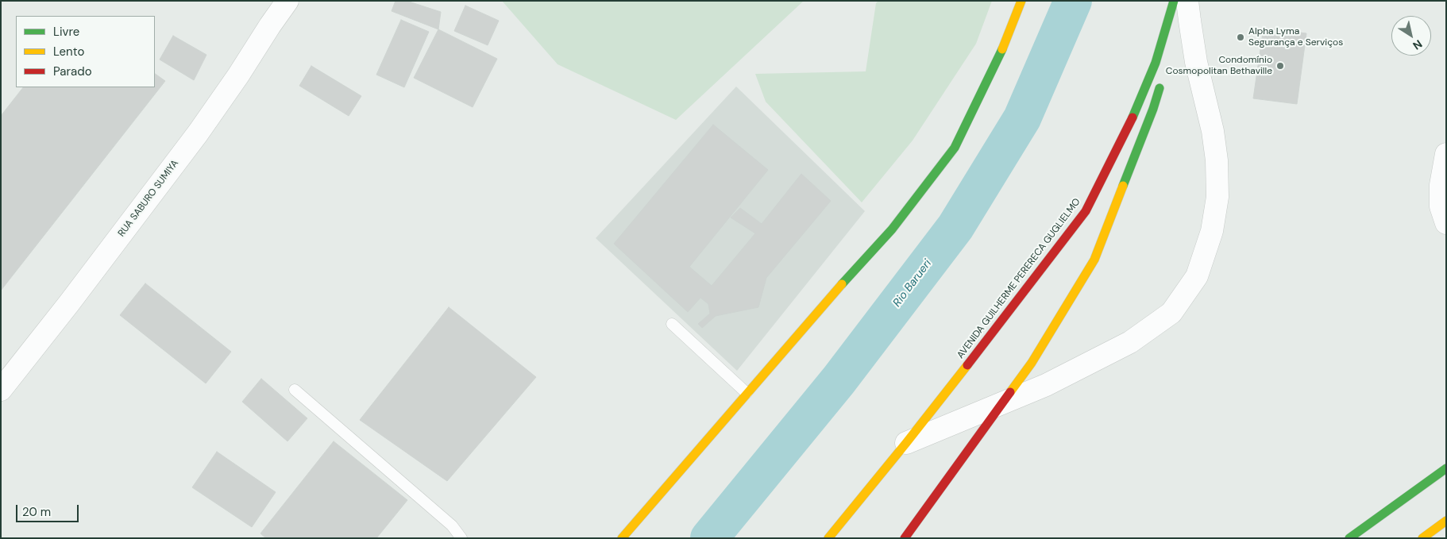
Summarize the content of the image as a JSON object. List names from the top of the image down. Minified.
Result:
{"streets":{"main road":["AVENIDA GUILHERME PERERECA GUGLIELMO"],"street":["RUA SABURO SUMIYA"]},"water":["Rio Barueri"],"places":["Alpha Lyma Segurança e Serviços","Condomínio Cosmopolitan Bethaville"],"legend":["Livre","Lento","Parado"],"scale_bar":"20 m","north":"bottom right"}
